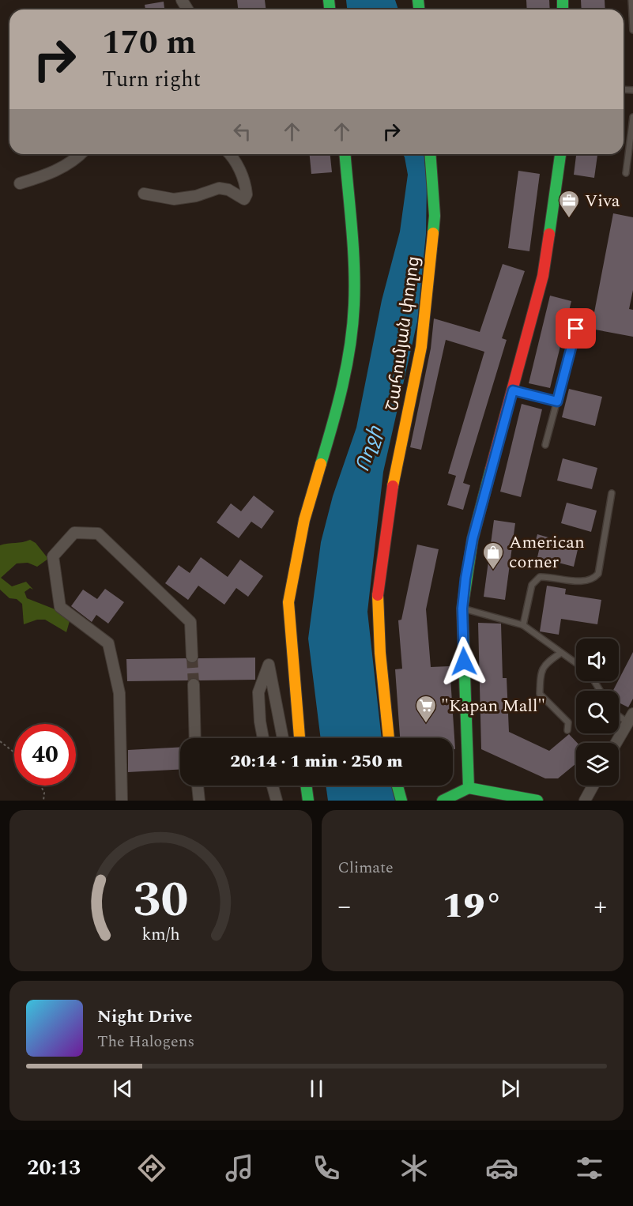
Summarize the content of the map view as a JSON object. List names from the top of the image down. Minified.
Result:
{"streets":{"main road":["Շահումյան փողոց"]},"water":["Ողջի"],"places":{"office":["Viva"],"shop":["American corner"],"supermarket":["\"Kapan Mall\""]},"page":{"turn":["170 m","Turn right"],"limit":"40","trip":"20:14 · 1 min · 250 m","tile":"Climate","heat":["−","19°","+"],"song":["Night Drive","The Halogens"],"tabs":"20:13","gauge":["30","km/h"]}}
